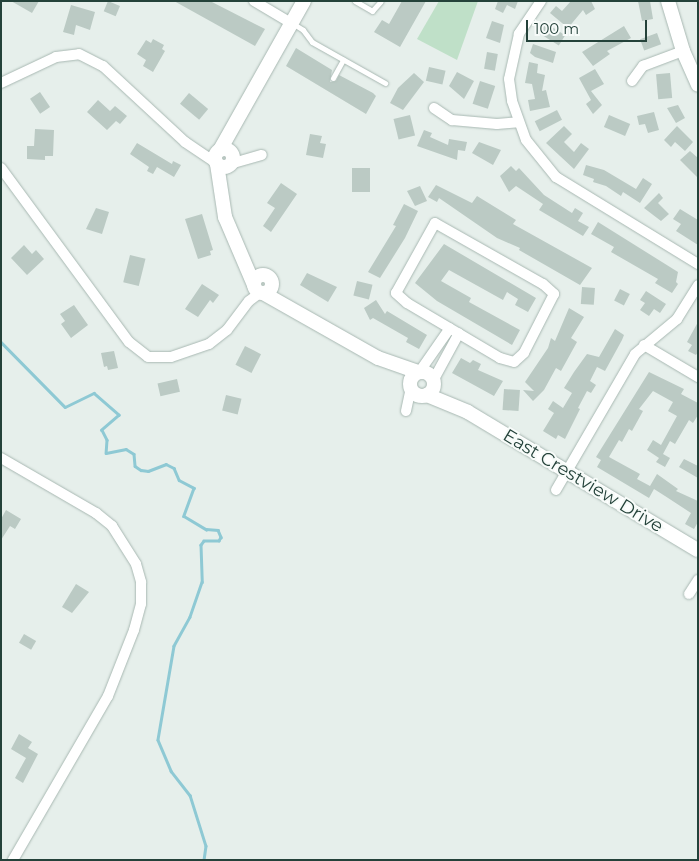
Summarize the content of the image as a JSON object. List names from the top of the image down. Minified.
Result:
{"streets":{"street":["East Crestview Drive"]},"scale_bar":"100 m"}
